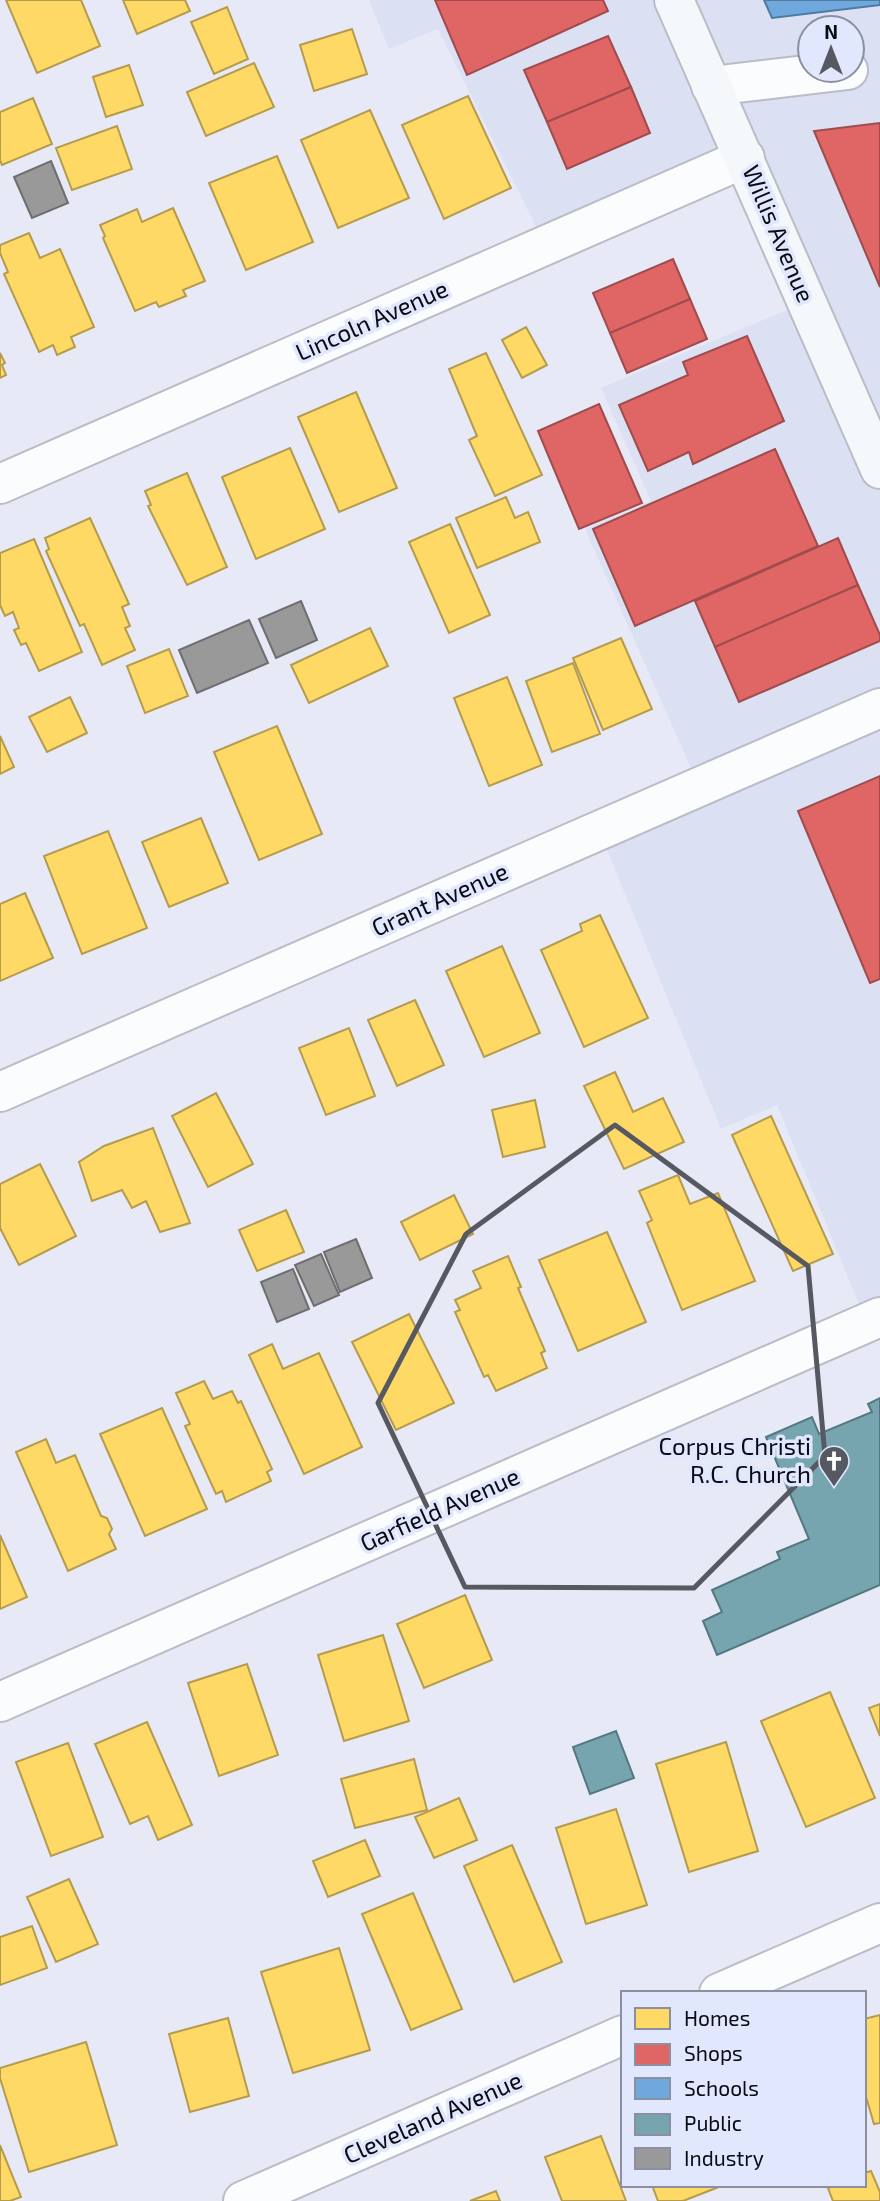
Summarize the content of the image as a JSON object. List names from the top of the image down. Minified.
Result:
{"streets":{"main road":["Willis Avenue"],"street":["Lincoln Avenue","Grant Avenue","Garfield Avenue","Cleveland Avenue"]},"crossings":[["Willis Avenue","Lincoln Avenue"]],"places":{"church":["Corpus Christi R.C. Church"]},"legend":["Homes","Shops","Schools","Public","Industry"],"north":"top"}
